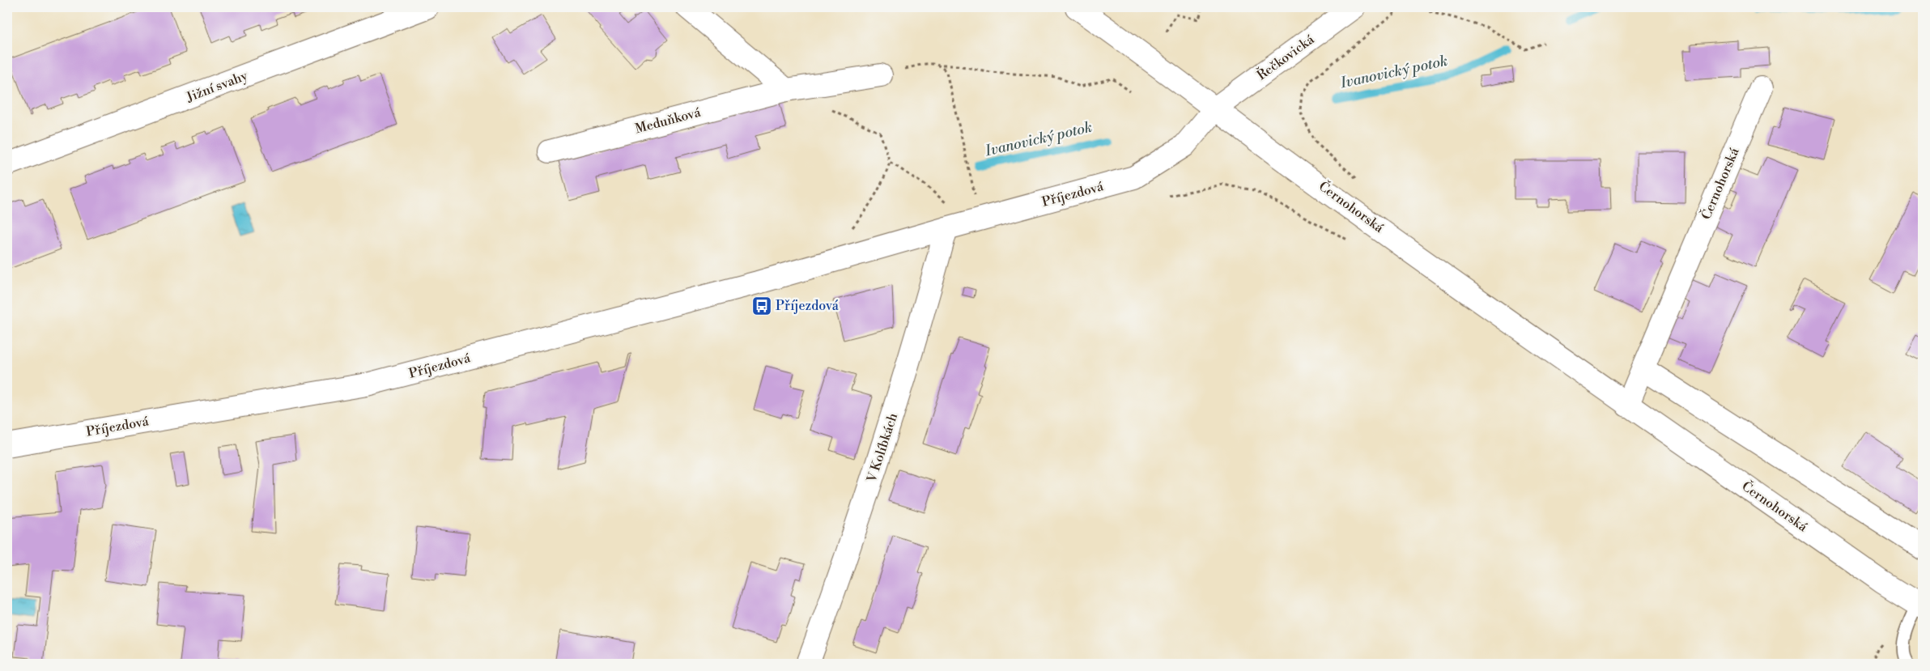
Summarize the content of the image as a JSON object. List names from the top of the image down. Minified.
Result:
{"streets":{"street":["Řečkovická","Jižní svahy","Meduňková","Černohorská","Příjezdová","V Kolíbkách"]},"crossings":[["Řečkovická","Černohorská"],["Řečkovická","Příjezdová"],["Černohorská","Příjezdová"],["Příjezdová","V Kolíbkách"]],"water":["Ivanovický potok"],"places":{"bus stop":["Příjezdová"]}}
